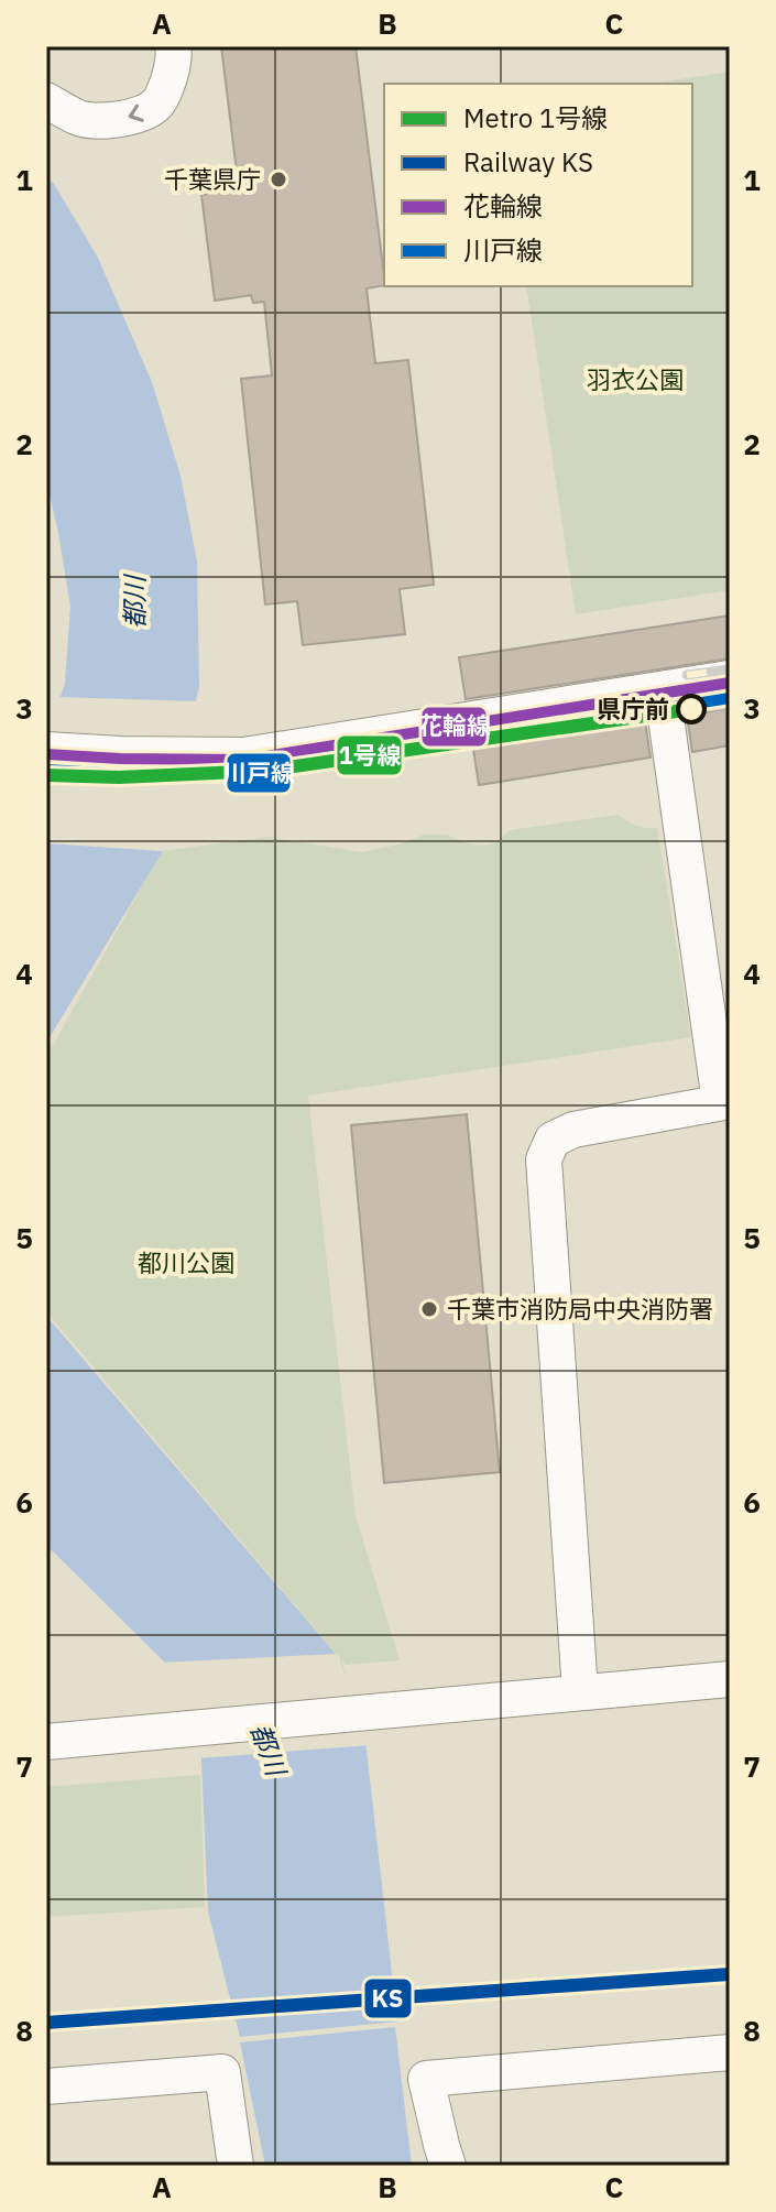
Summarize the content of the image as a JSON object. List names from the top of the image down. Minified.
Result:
{"water":["都川"],"parks":["羽衣公園","都川公園"],"places":["千葉県庁","県庁前","千葉市消防局中央消防署"],"lines":["transit line 花輪線","transit line 川戸線","metro line 1号線","rail line KS"],"legend":["Metro 1号線","Railway KS","花輪線","川戸線"],"grid":{"columns":["A","B","C"],"rows":["1","2","3","4","5","6","7","8"]}}
